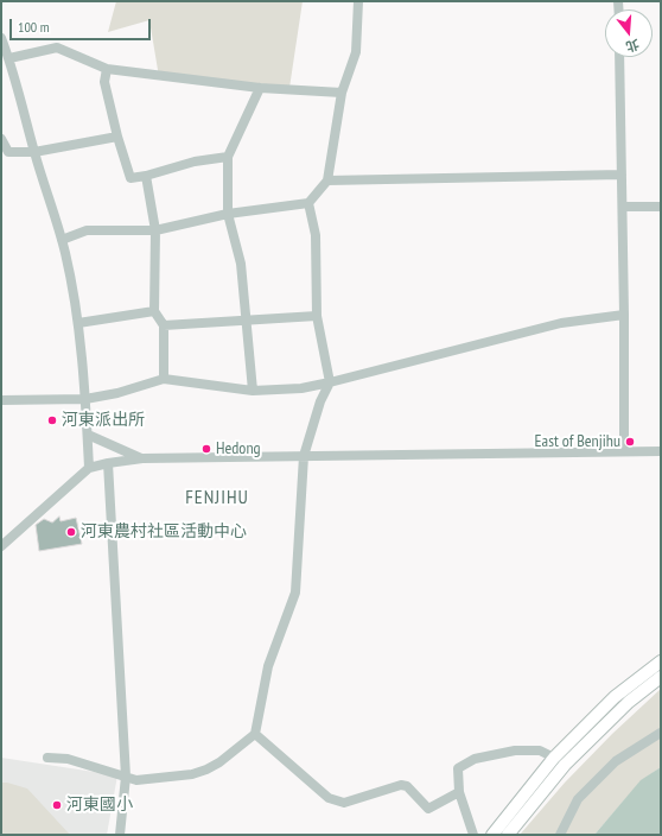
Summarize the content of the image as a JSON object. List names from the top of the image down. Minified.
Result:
{"districts":["FENJIHU"],"places":["河東派出所","East of Benjihu","Hedong","河東農村社區活動中心","河東國小"],"scale_bar":"100 m","north":"bottom"}
